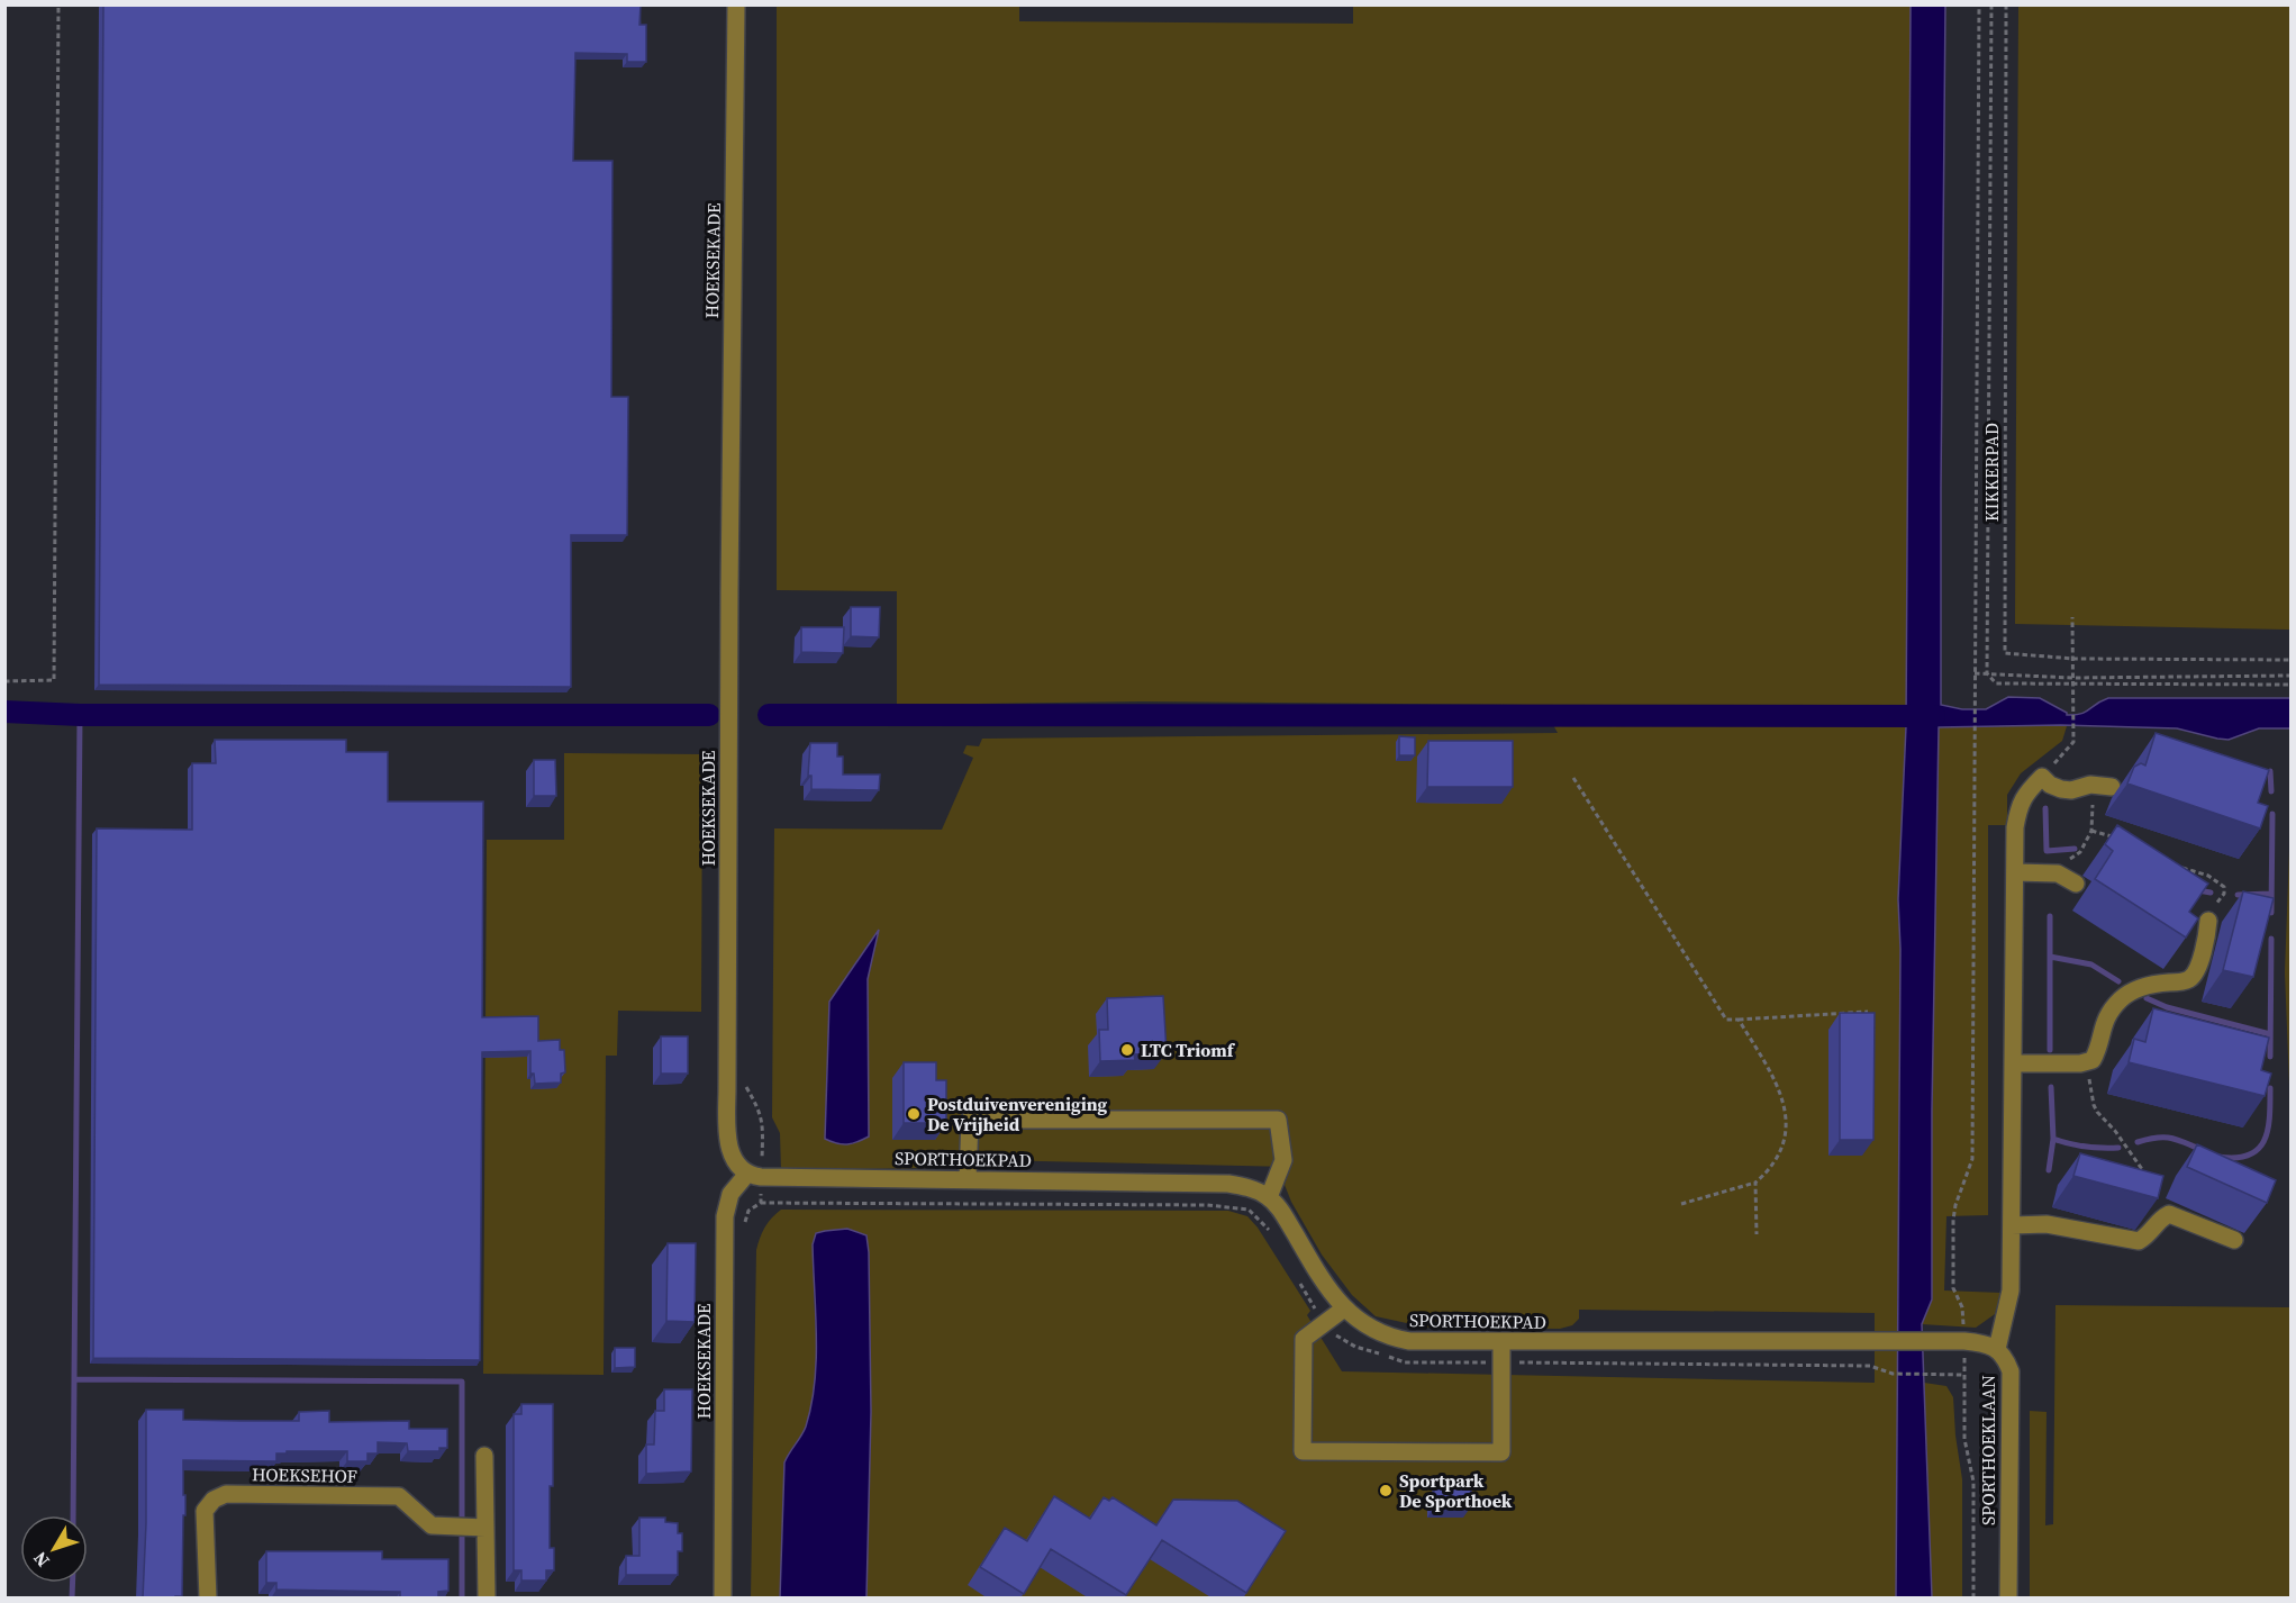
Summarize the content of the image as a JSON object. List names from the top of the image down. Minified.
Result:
{"streets":{"street":["HOEKSEKADE","SPORTHOEKPAD","SPORTHOEKLAAN","HOEKSEHOF"],"path":["KIKKERPAD"]},"crossings":[["HOEKSEKADE","SPORTHOEKPAD"],["KIKKERPAD","SPORTHOEKLAAN"],["SPORTHOEKPAD","SPORTHOEKLAAN"]],"places":["LTC Triomf","Postduivenvereniging De Vrijheid","Sportpark De Sporthoek"],"north":"bottom left"}
